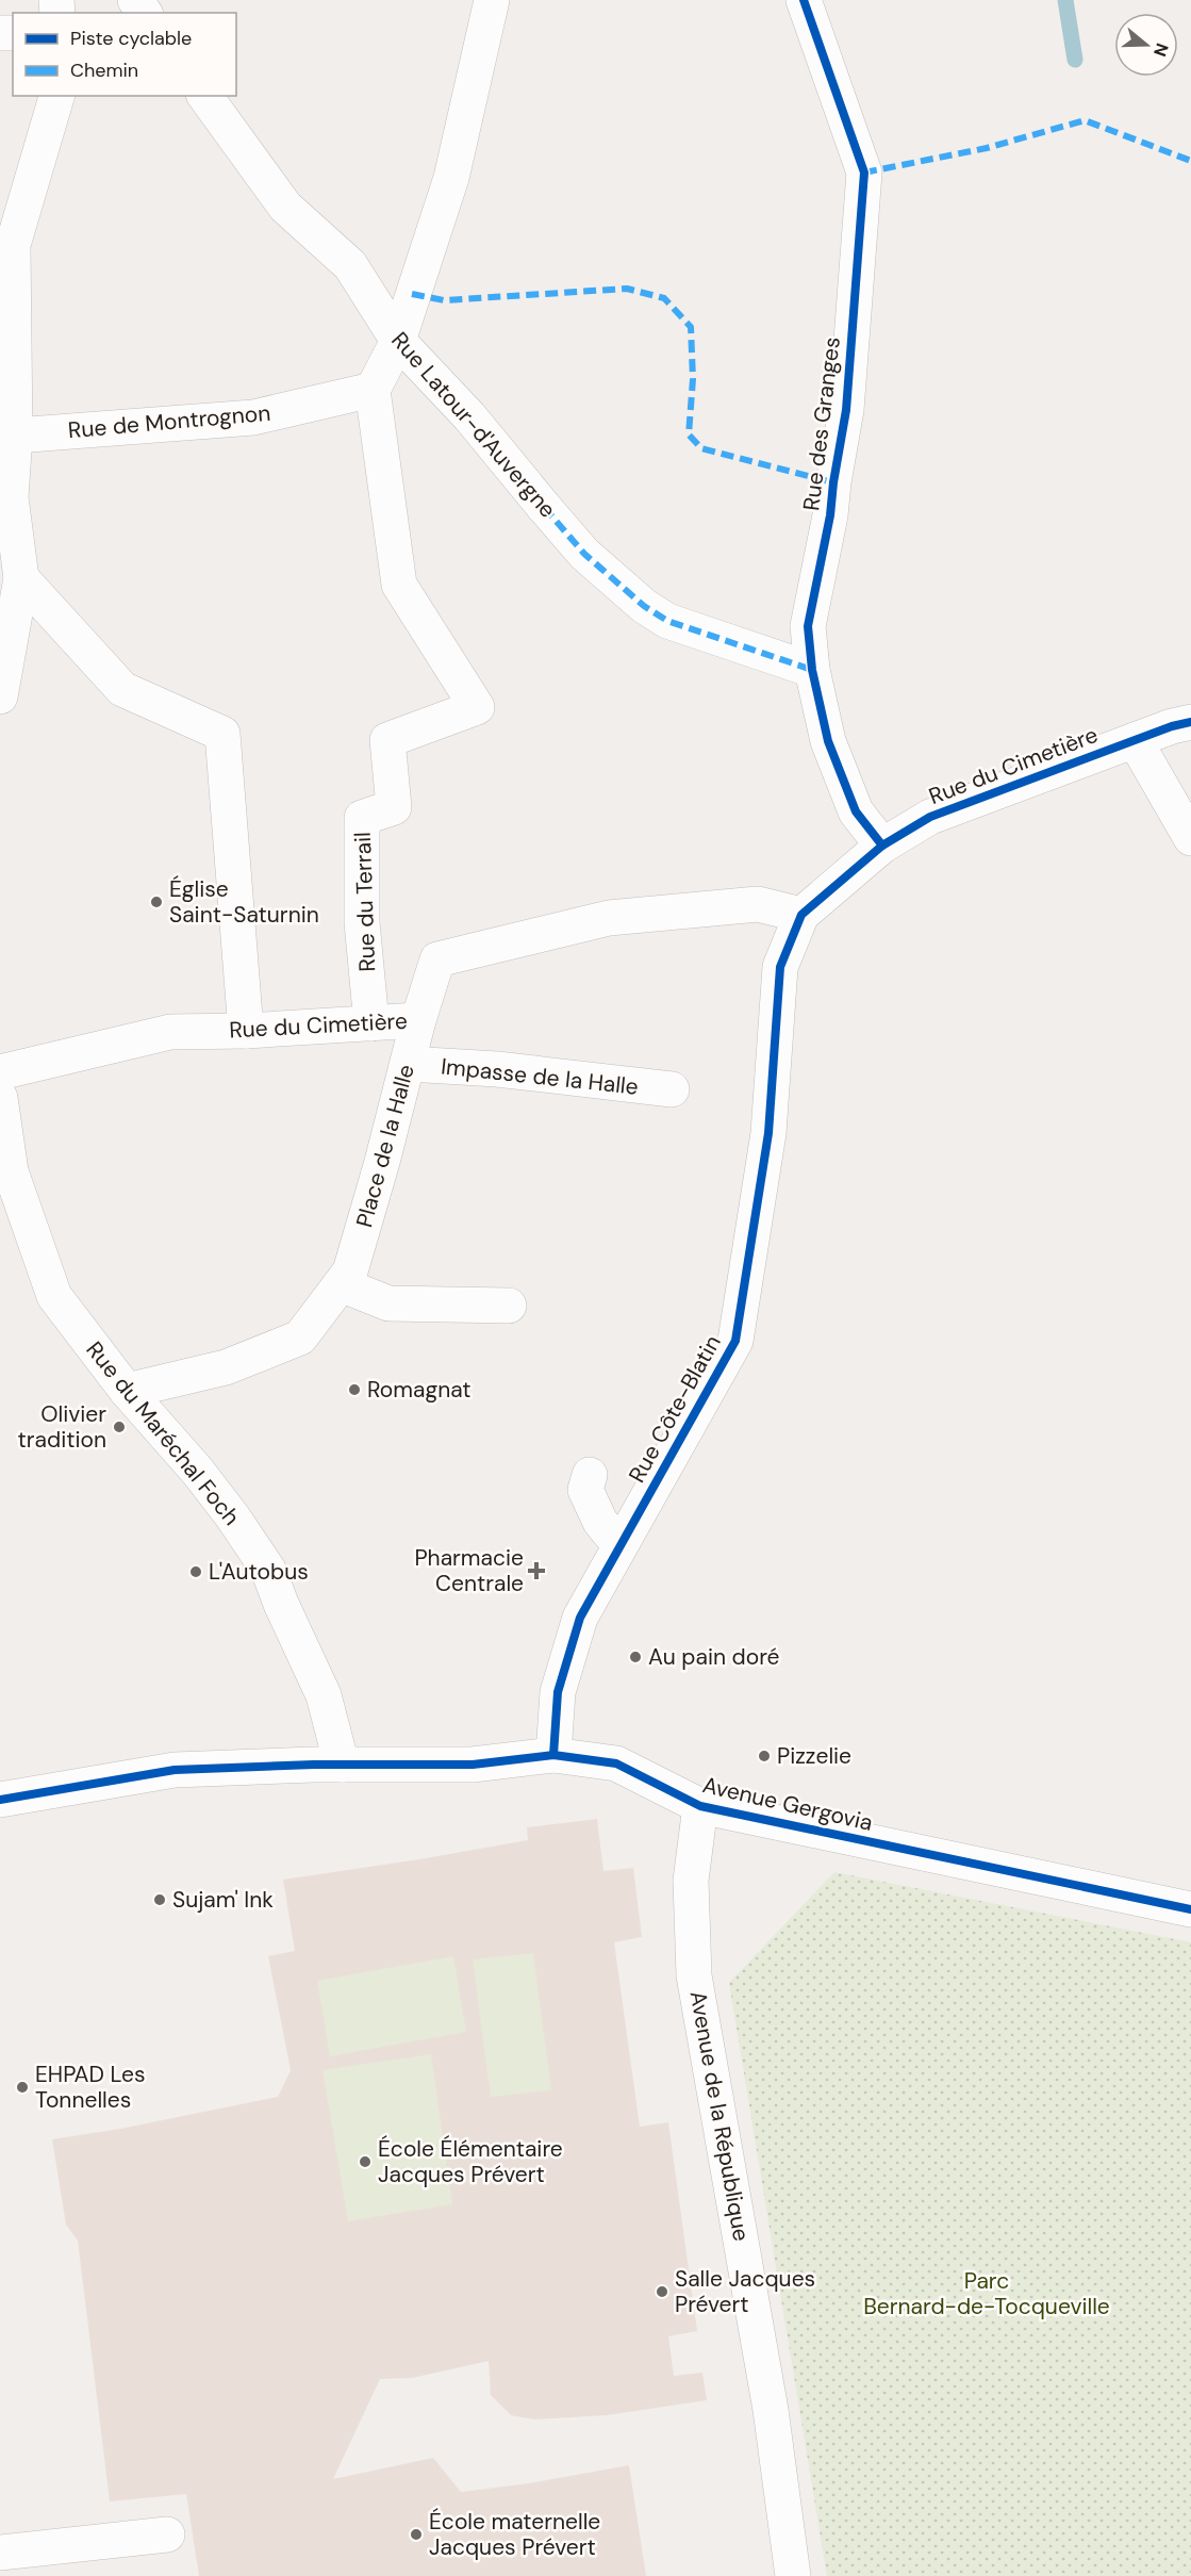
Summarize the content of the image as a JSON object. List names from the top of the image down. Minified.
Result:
{"streets":{"street":["Rue de Montrognon","Rue des Granges","Rue Latour-d'Auvergne","Rue du Cimetière","Rue du Terrail","Impasse de la Halle","Place de la Halle","Rue Côte-Blatin","Rue du Maréchal Foch","Avenue Gergovia","Avenue de la République"]},"crossings":[["Rue de Montrognon","Rue du Terrail"],["Rue des Granges","Rue Latour-d'Auvergne"],["Rue des Granges","Rue du Cimetière"],["Rue du Cimetière","Rue du Terrail"],["Rue du Cimetière","Place de la Halle"],["Rue du Cimetière","Rue Côte-Blatin"],["Impasse de la Halle","Place de la Halle"],["Rue Côte-Blatin","Avenue Gergovia"],["Rue du Maréchal Foch","Avenue Gergovia"],["Avenue Gergovia","Avenue de la République"]],"parks":["Parc Bernard-de-Tocqueville"],"places":{"other":["Église Saint-Saturnin","Romagnat","Olivier tradition","L'Autobus","Au pain doré","Pizzelie","Sujam' Ink","EHPAD Les Tonnelles","École Élémentaire Jacques Prévert","Salle Jacques Prévert","École maternelle Jacques Prévert"],"health":["Pharmacie Centrale"]},"legend":["Piste cyclable","Chemin"],"north":"right"}
